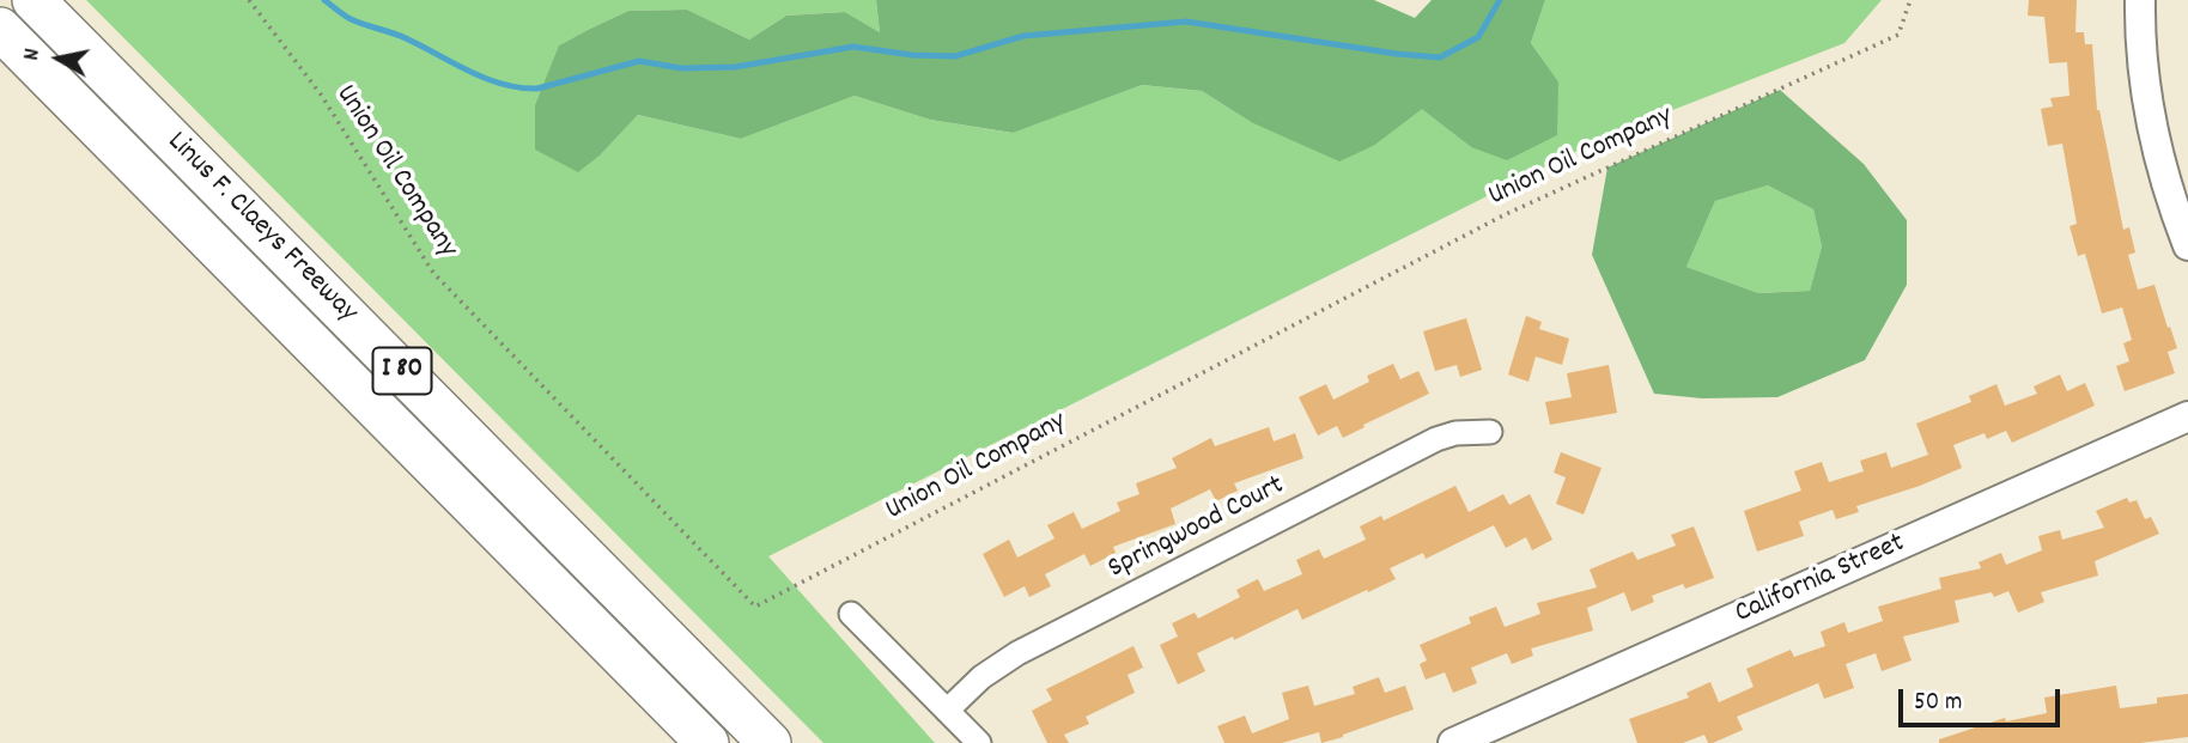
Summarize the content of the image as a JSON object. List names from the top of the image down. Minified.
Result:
{"streets":{"highway":["Linus F. Claeys Freeway","I 80"],"street":["Springwood Court","California Street"],"path":["Union Oil Company"]},"scale_bar":"50 m","north":"left"}
